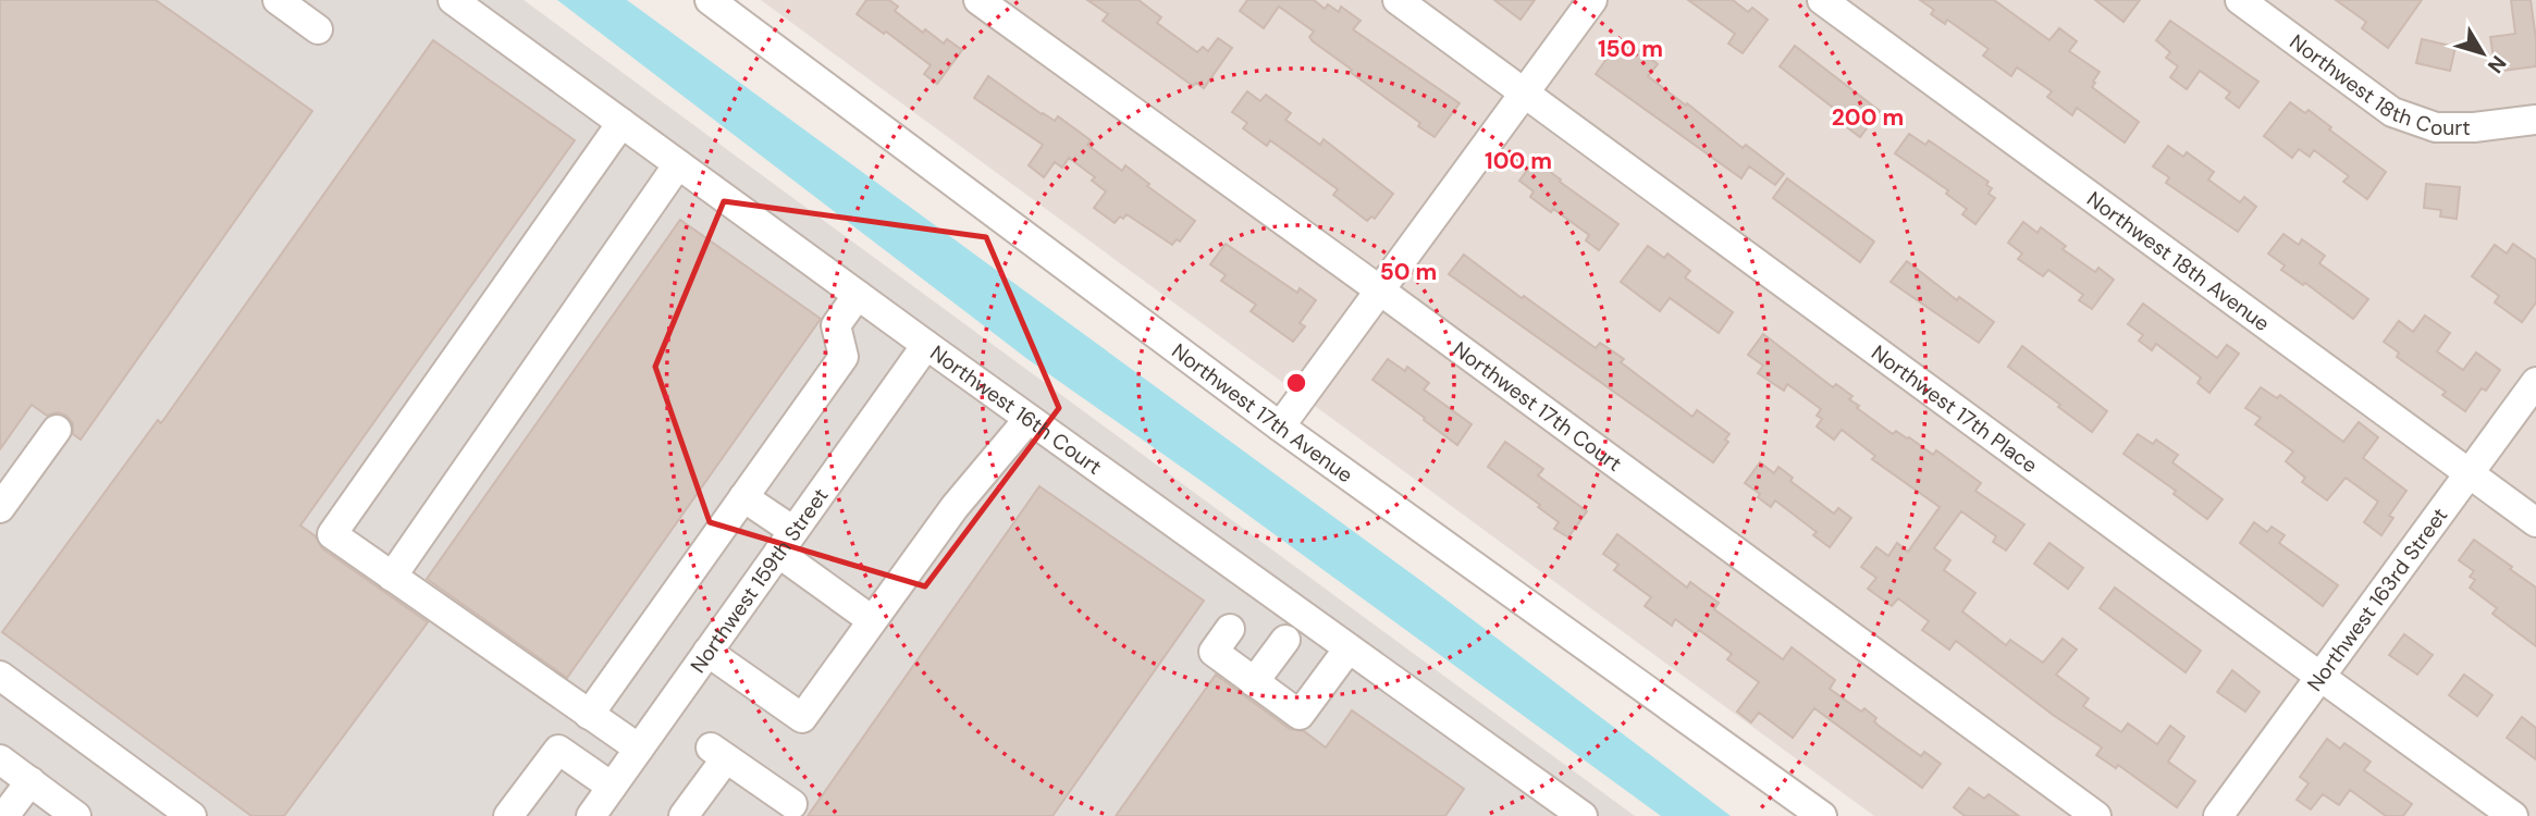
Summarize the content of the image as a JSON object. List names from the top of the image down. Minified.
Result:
{"streets":{"street":["Northwest 18th Court","Northwest 18th Avenue","Northwest 17th Court","Northwest 17th Place","Northwest 16th Court","Northwest 17th Avenue","Northwest 159th Street","Northwest 163rd Street"]},"crossings":[["Northwest 18th Avenue","Northwest 163rd Street"],["Northwest 17th Place","Northwest 163rd Street"],["Northwest 16th Court","Northwest 159th Street"]],"north":"bottom right","rings":["150 m","200 m","100 m","50 m"]}
